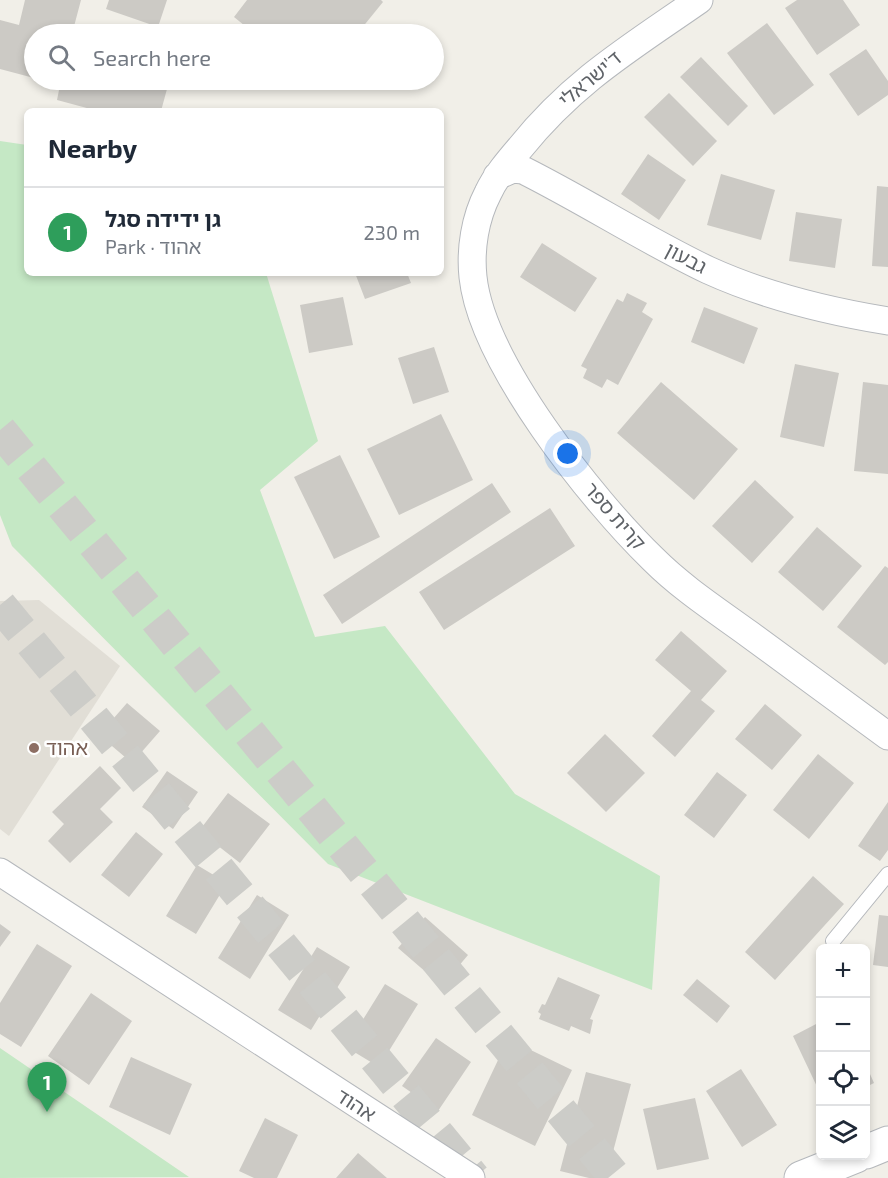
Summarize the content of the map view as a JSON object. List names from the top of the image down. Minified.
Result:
{"streets":{"street":["ד'ישראלי","גבעון","קרית ספר","אהוד"]},"crossings":[["ד'ישראלי","גבעון"],["ד'ישראלי","קרית ספר"],["גבעון","קרית ספר"]],"places":["אהוד"],"page":{"search":"Search here","heading":"Nearby","list":[{"mark":"1","name":"גן ידידה סגל","note":"Park · אהוד","value":"230 m"}],"map_buttons":["+","−"],"pins":"1"}}
